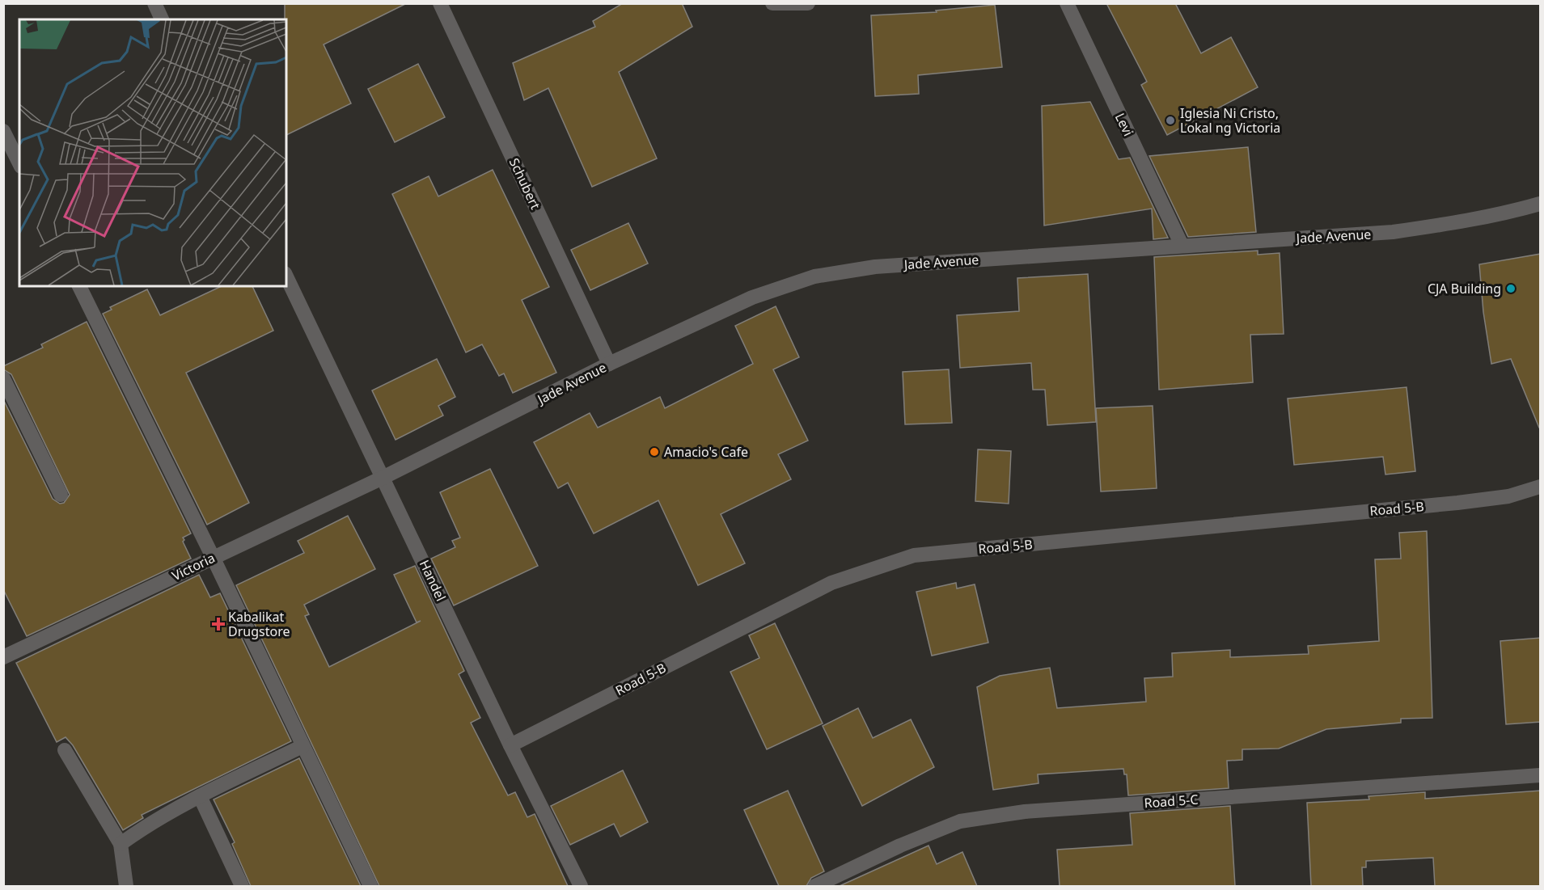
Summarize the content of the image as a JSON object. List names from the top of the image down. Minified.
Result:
{"streets":{"street":["Levi","Schubert","Jade Avenue","Road 5-B","Victoria","Handel","Road 5-C"]},"crossings":[["Levi","Jade Avenue"],["Schubert","Jade Avenue"],["Jade Avenue","Victoria"],["Jade Avenue","Handel"],["Road 5-B","Handel"],["Victoria","Handel"]],"places":{"other":["Iglesia Ni Cristo, Lokal ng Victoria","CJA Building","Amacio's Cafe"],"health":["Kabalikat Drugstore"]}}
